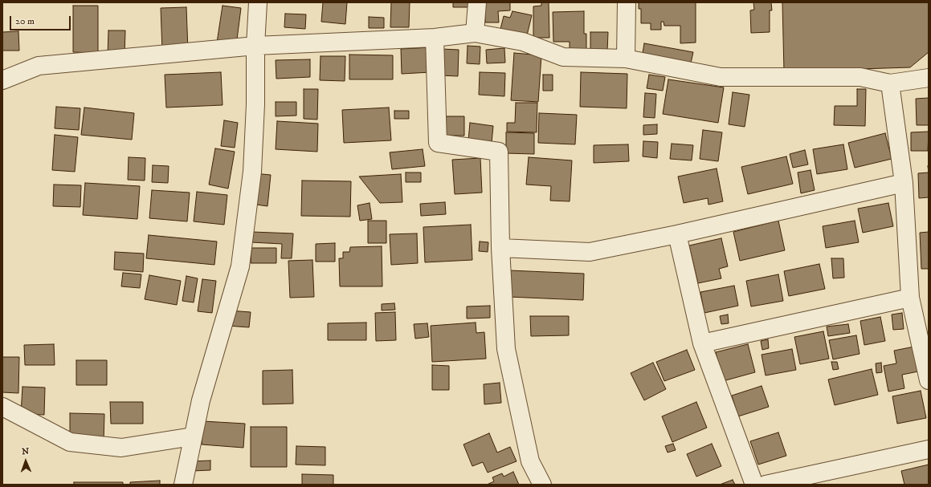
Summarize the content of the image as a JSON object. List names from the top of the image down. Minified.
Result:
{"scale_bar":"20 m","north":"top"}
